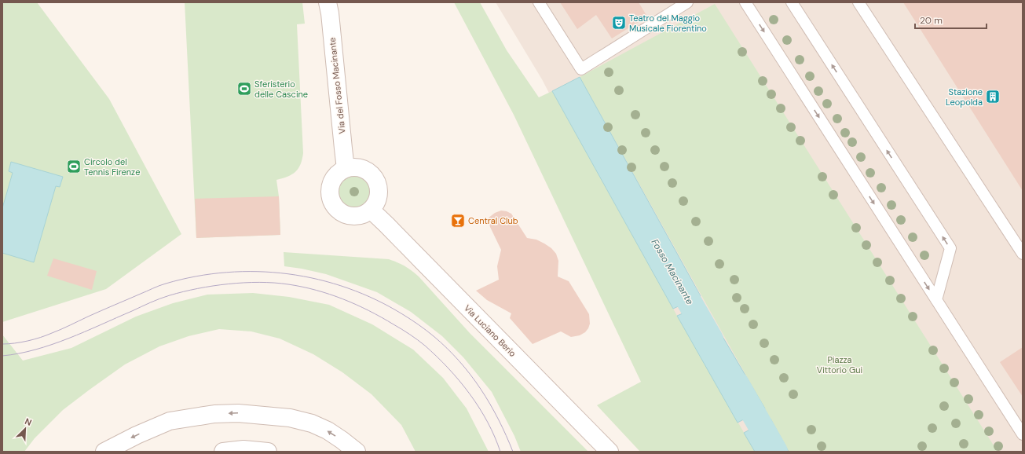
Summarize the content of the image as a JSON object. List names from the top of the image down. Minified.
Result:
{"streets":{"street":["Via del Fosso Macinante","Via Luciano Berio"]},"crossings":[["Via del Fosso Macinante","Via Luciano Berio"]],"water":["Fosso Macinante"],"parks":["Piazza Vittorio Gui"],"places":{"theatre":["Teatro del Maggio Musicale Fiorentino"],"sports":["Sferisterio delle Cascine","Circolo del Tennis Firenze"],"building":["Stazione Leopolda"],"bar":["Central Club"]},"scale_bar":"20 m","north":"top right"}
